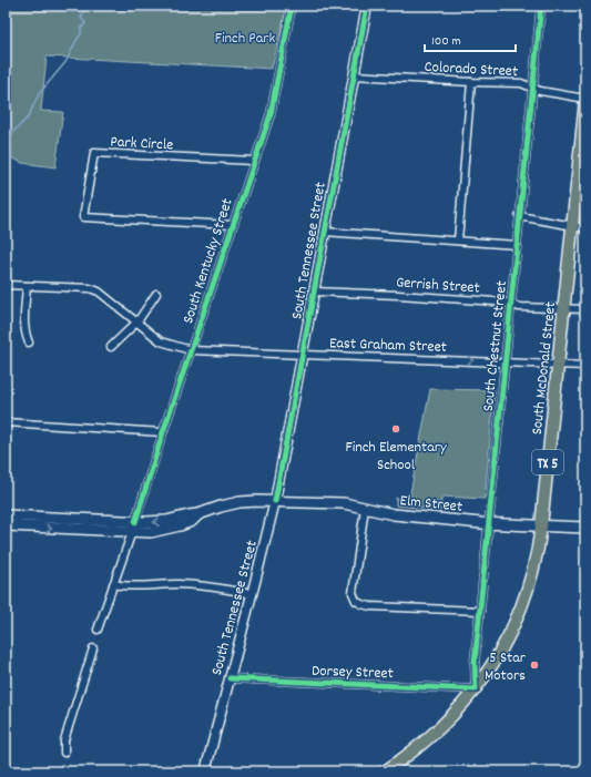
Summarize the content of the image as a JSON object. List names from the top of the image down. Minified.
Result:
{"streets":{"main road":["South McDonald Street","TX 5","Elm Street"],"street":["Colorado Street","Park Circle","South Tennessee Street","South Kentucky Street","Gerrish Street","East Graham Street","South Chestnut Street","Dorsey Street"]},"crossings":[["Colorado Street","South Tennessee Street"],["Colorado Street","South Chestnut Street"],["Colorado Street","South McDonald Street"],["Park Circle","South Kentucky Street"],["South Tennessee Street","Gerrish Street"],["South Tennessee Street","East Graham Street"],["South Tennessee Street","Elm Street"],["South Tennessee Street","Dorsey Street"],["South Kentucky Street","East Graham Street"],["Gerrish Street","South Chestnut Street"],["Gerrish Street","South McDonald Street"],["East Graham Street","South Chestnut Street"],["East Graham Street","South McDonald Street"],["South Chestnut Street","South McDonald Street"],["South Chestnut Street","Elm Street"],["South Chestnut Street","Dorsey Street"],["South McDonald Street","Elm Street"],["South McDonald Street","Dorsey Street"]],"parks":["Finch Park"],"places":["Finch Elementary School","5 Star Motors"],"scale_bar":"100 m"}
